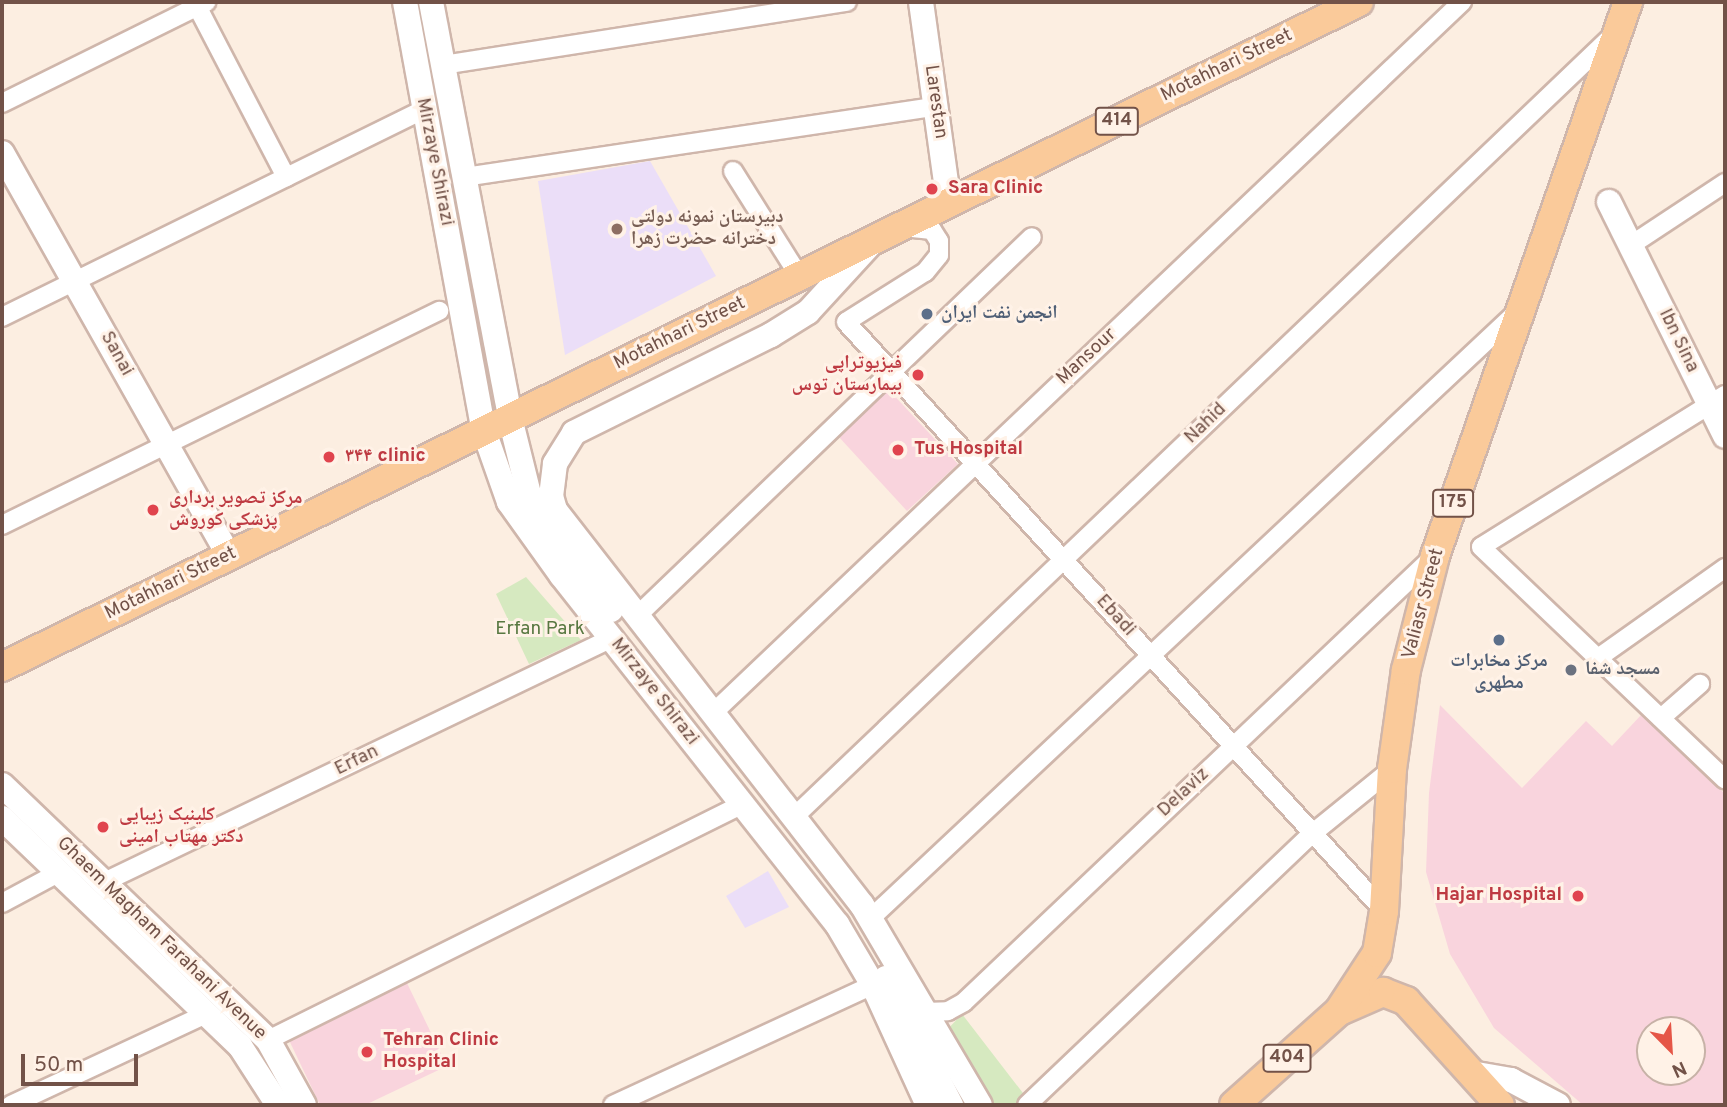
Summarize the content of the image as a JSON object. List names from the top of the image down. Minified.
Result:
{"streets":{"main road":["Motahhari Street","Larestan","414","Mirzaye Shirazi","Ibn Sina","Sanai","175","Valiasr Street","Ghaem Magham Farahani Avenue","404"],"street":["Mansour","Nahid","Ebadi","Erfan","Delaviz"]},"crossings":[["Motahhari Street","Larestan"],["Motahhari Street","Mirzaye Shirazi"],["Motahhari Street","Sanai"],["Motahhari Street","Ebadi"],["Mirzaye Shirazi","Mansour"],["Mirzaye Shirazi","Nahid"],["Mirzaye Shirazi","Erfan"],["Mirzaye Shirazi","Delaviz"],["Mansour","Ebadi"],["Nahid","Valiasr Street"],["Nahid","Ebadi"],["Valiasr Street","Ebadi"],["Valiasr Street","Delaviz"],["Valiasr Street","404"],["Ebadi","Delaviz"],["Erfan","Ghaem Magham Farahani Avenue"]],"parks":["Erfan Park"],"places":["Sara Clinic","دبیرستان نمونه دولتی دخترانه حضرت زهرا","انجمن نفت ایران","فیزیوتراپی بیمارستان توس","Tus Hospital","۳۴۴ clinic","مرکز تصویر برداری پزشکی کوروش","مرکز مخابرات مطهری","مسجد شفا","کلینیک زیبایی دکتر مهتاب امینی","Hajar Hospital","Tehran Clinic Hospital"],"scale_bar":"50 m","north":"bottom right"}
